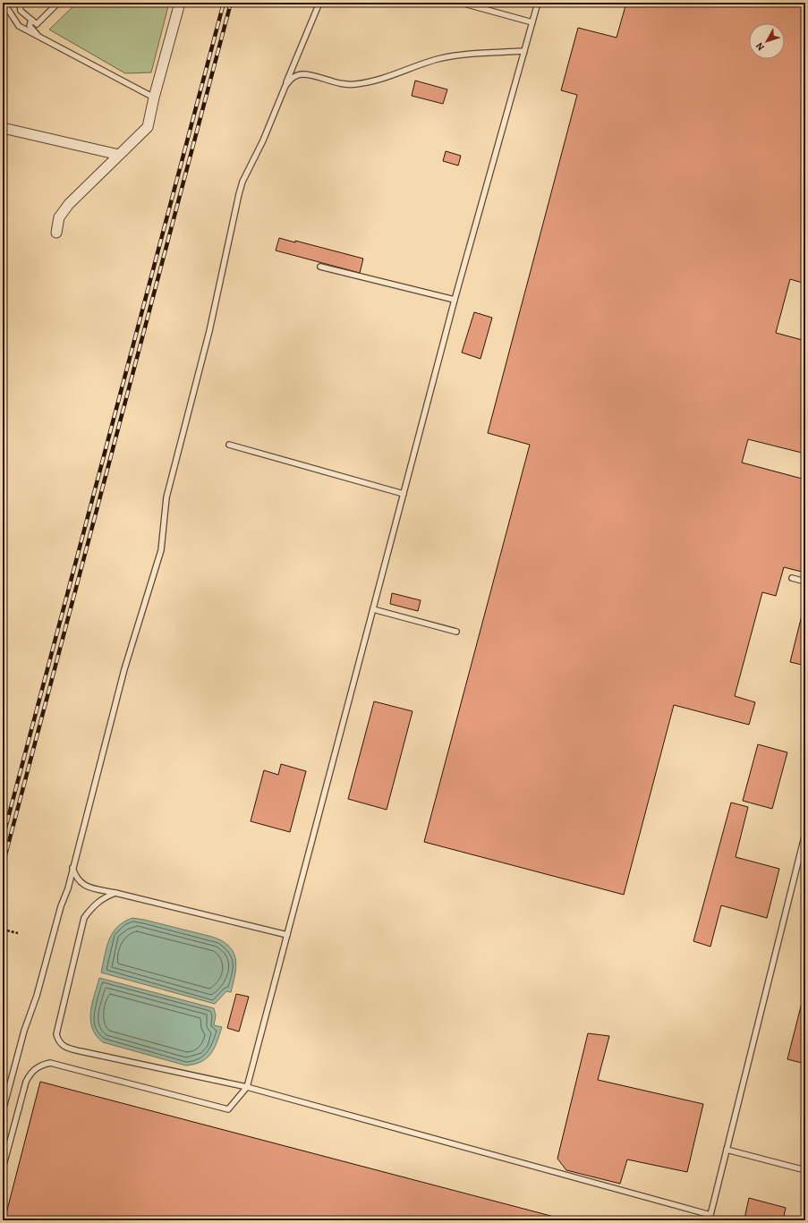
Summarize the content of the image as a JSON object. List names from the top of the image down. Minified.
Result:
{"north":"bottom left"}
